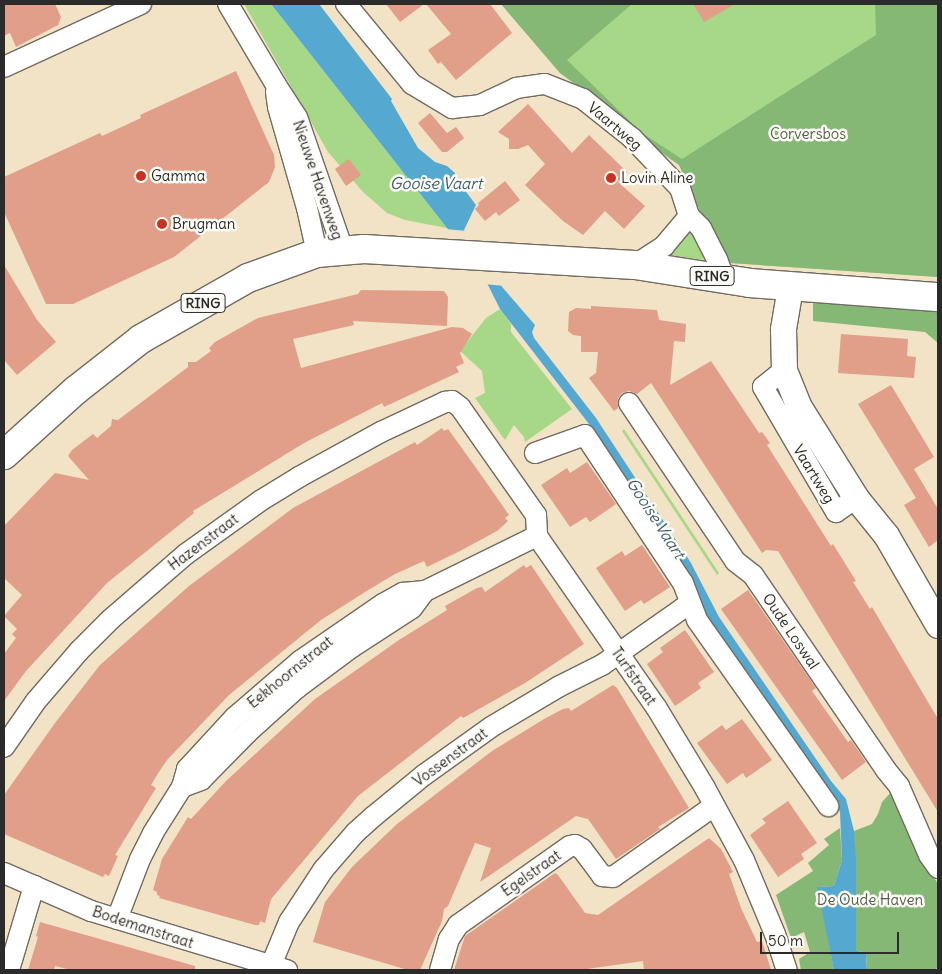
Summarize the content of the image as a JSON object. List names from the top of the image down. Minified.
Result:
{"streets":{"main road":["RING"],"street":["Vaartweg","Nieuwe Havenweg","Hazenstraat","Oude Loswal","Eekhoornstraat","Turfstraat","Vossenstraat","Egelstraat","Bodemanstraat"]},"crossings":[["Vaartweg","RING"],["Nieuwe Havenweg","RING"],["Hazenstraat","Turfstraat"],["Eekhoornstraat","Turfstraat"],["Eekhoornstraat","Bodemanstraat"],["Turfstraat","Vossenstraat"],["Turfstraat","Egelstraat"],["Vossenstraat","Bodemanstraat"]],"water":["Gooise Vaart"],"parks":["Corversbos","De Oude Haven"],"places":["Gamma","Lovin Aline","Brugman"],"scale_bar":"50 m"}
